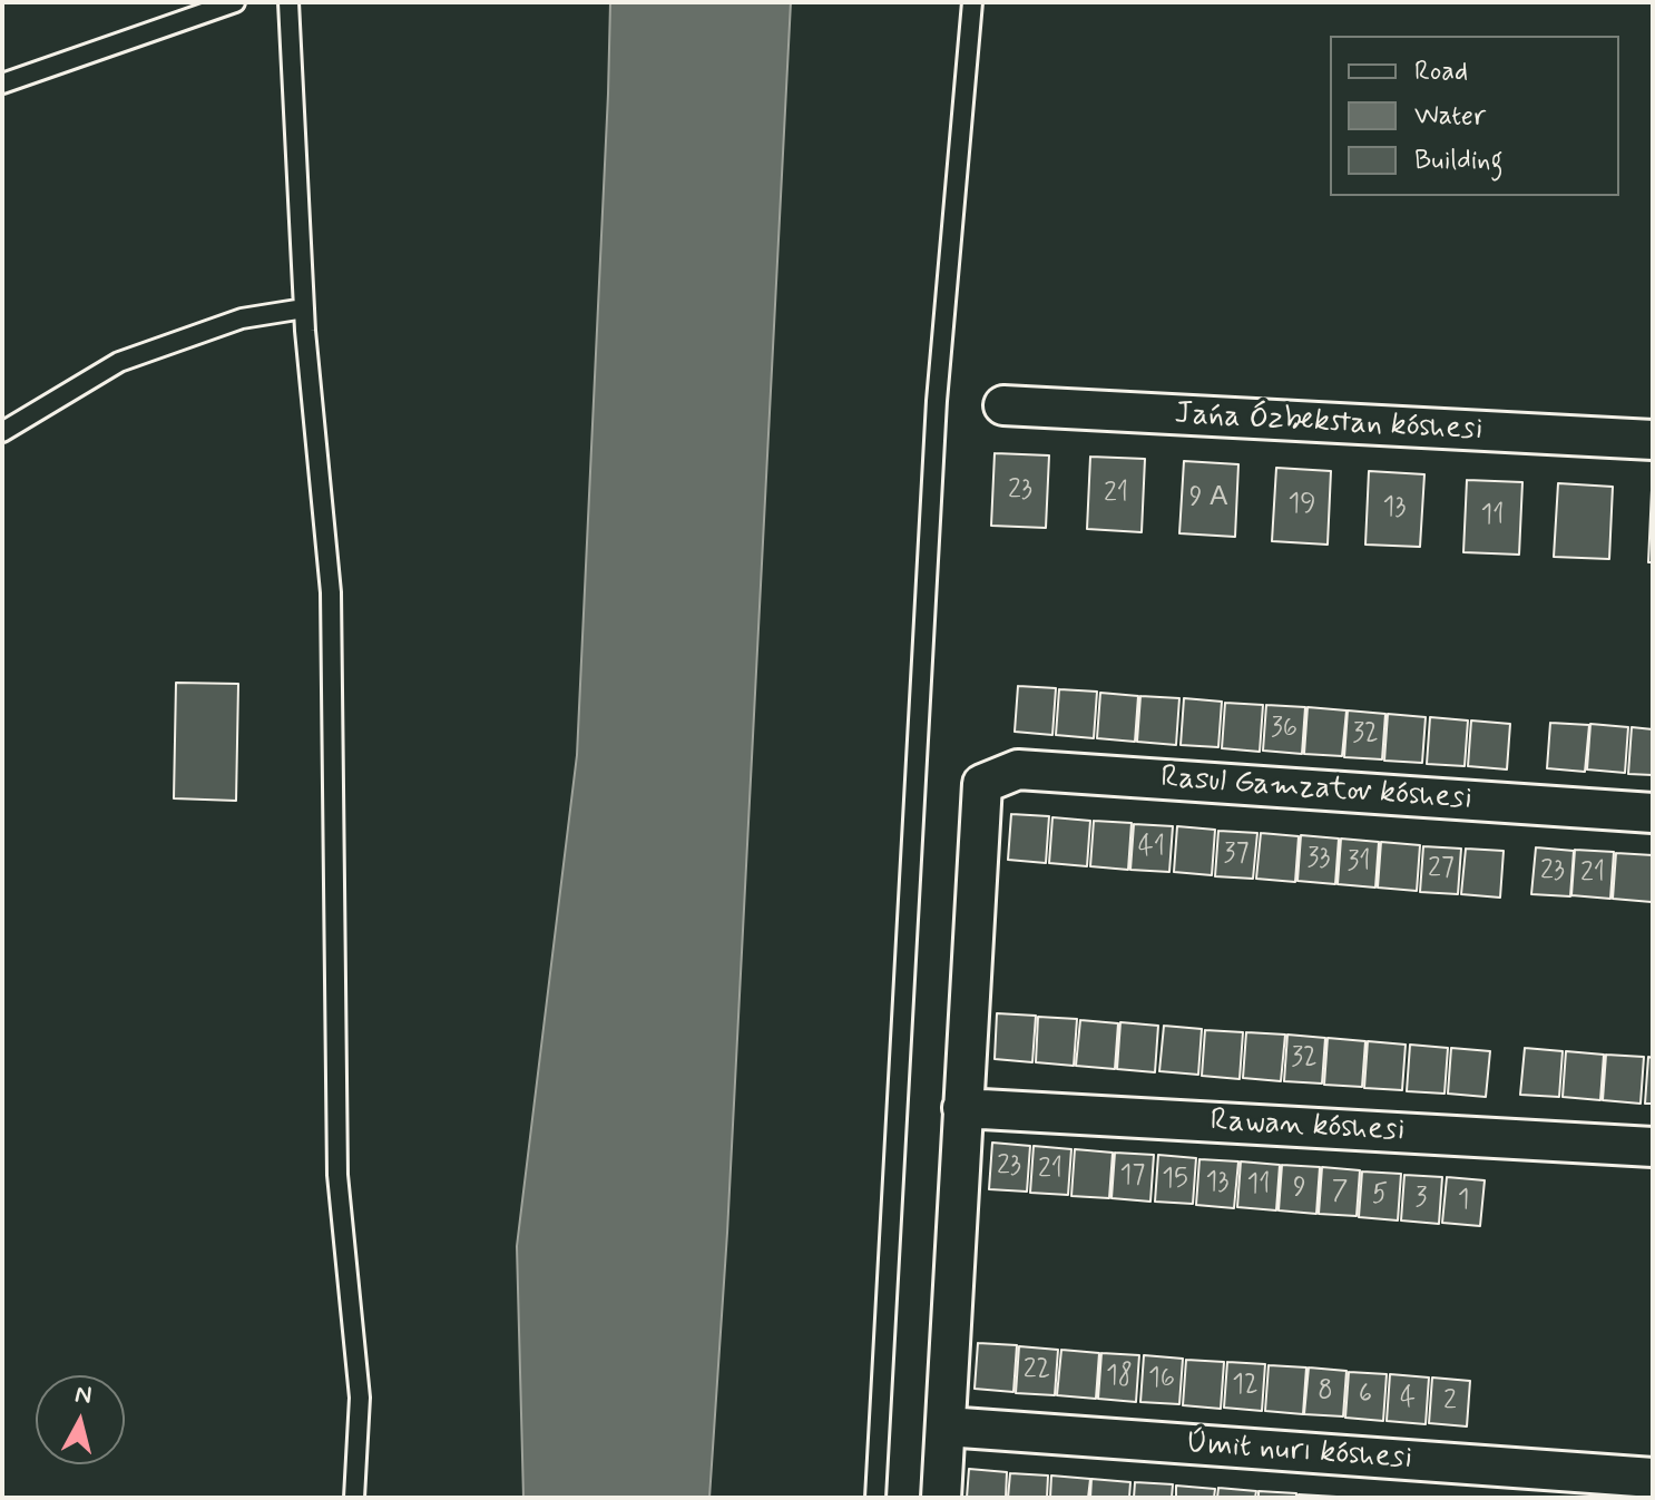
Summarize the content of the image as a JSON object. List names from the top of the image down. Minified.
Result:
{"streets":{"street":["Jańa Ózbekstan kóshesi","Rasul Gamzatov kóshesi","Rawan kóshesi","Úmit nurı kóshesi"]},"crossings":[["Rasul Gamzatov kóshesi","Rawan kóshesi"]],"house_numbers":["23","21","9 А","19","13","11","36","32","41","37","33","31","27","23","21","32","23","21","17","15","13","11","9","7","5","3","1","22","18","16","12","8","6","4","2"],"legend":["Road","Water","Building"],"north":"top"}
